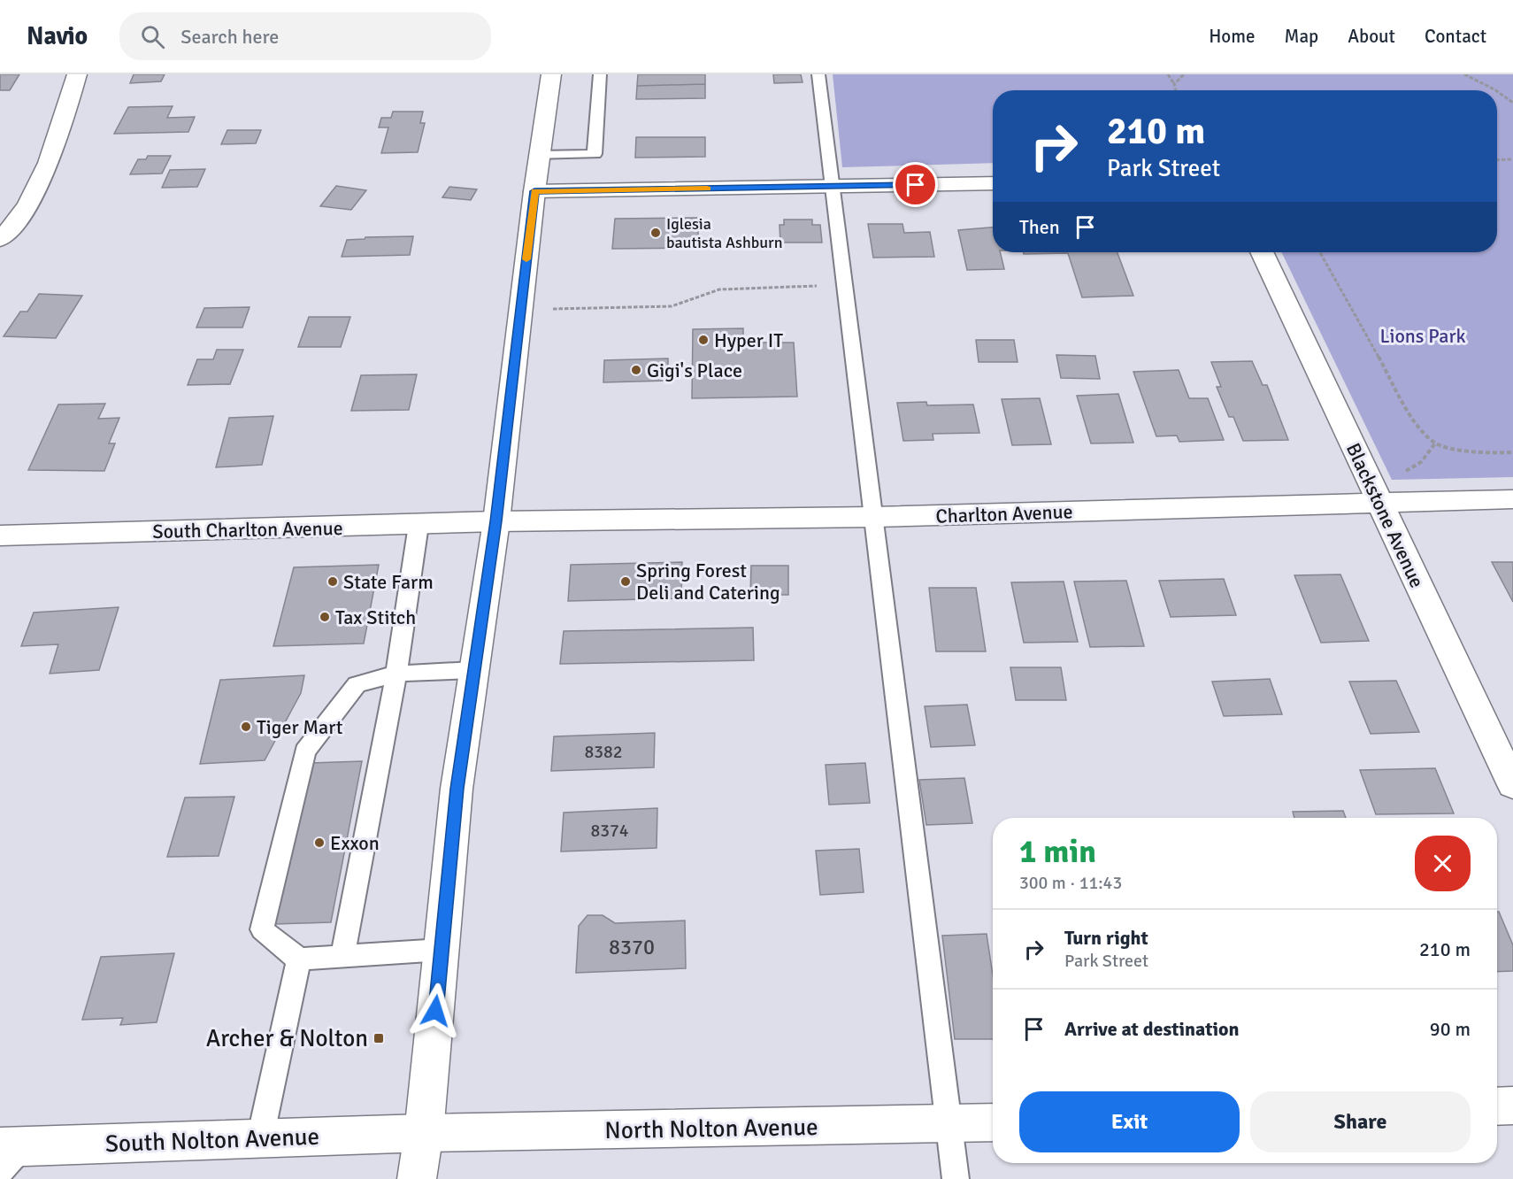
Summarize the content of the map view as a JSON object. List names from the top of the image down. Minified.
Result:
{"streets":{"street":["Charlton Avenue","Blackstone Avenue","South Charlton Avenue","North Nolton Avenue","South Nolton Avenue"]},"crossings":[["Charlton Avenue","Blackstone Avenue"],["Charlton Avenue","South Charlton Avenue"],["North Nolton Avenue","South Nolton Avenue"]],"parks":["Lions Park"],"places":{"other":["Iglesia bautista Ashburn","Hyper IT","Gigi's Place","State Farm","Spring Forest Deli and Catering","Tax Stitch","Tiger Mart","Exxon"],"transit":["Archer & Nolton"]},"house_numbers":["8382","8374","8370"],"page":{"header":"Navio","search":"Search here","nav":["Home","Map","About","Contact"],"turn":["210 m","Park Street"],"then":"Then","heading":["1 min","300 m · 11:43"],"list":[{"name":"Turn right","note":"Park Street","value":"210 m"},{"name":"Arrive at destination","value":"90 m"}],"buttons":["Exit","Share"]}}
